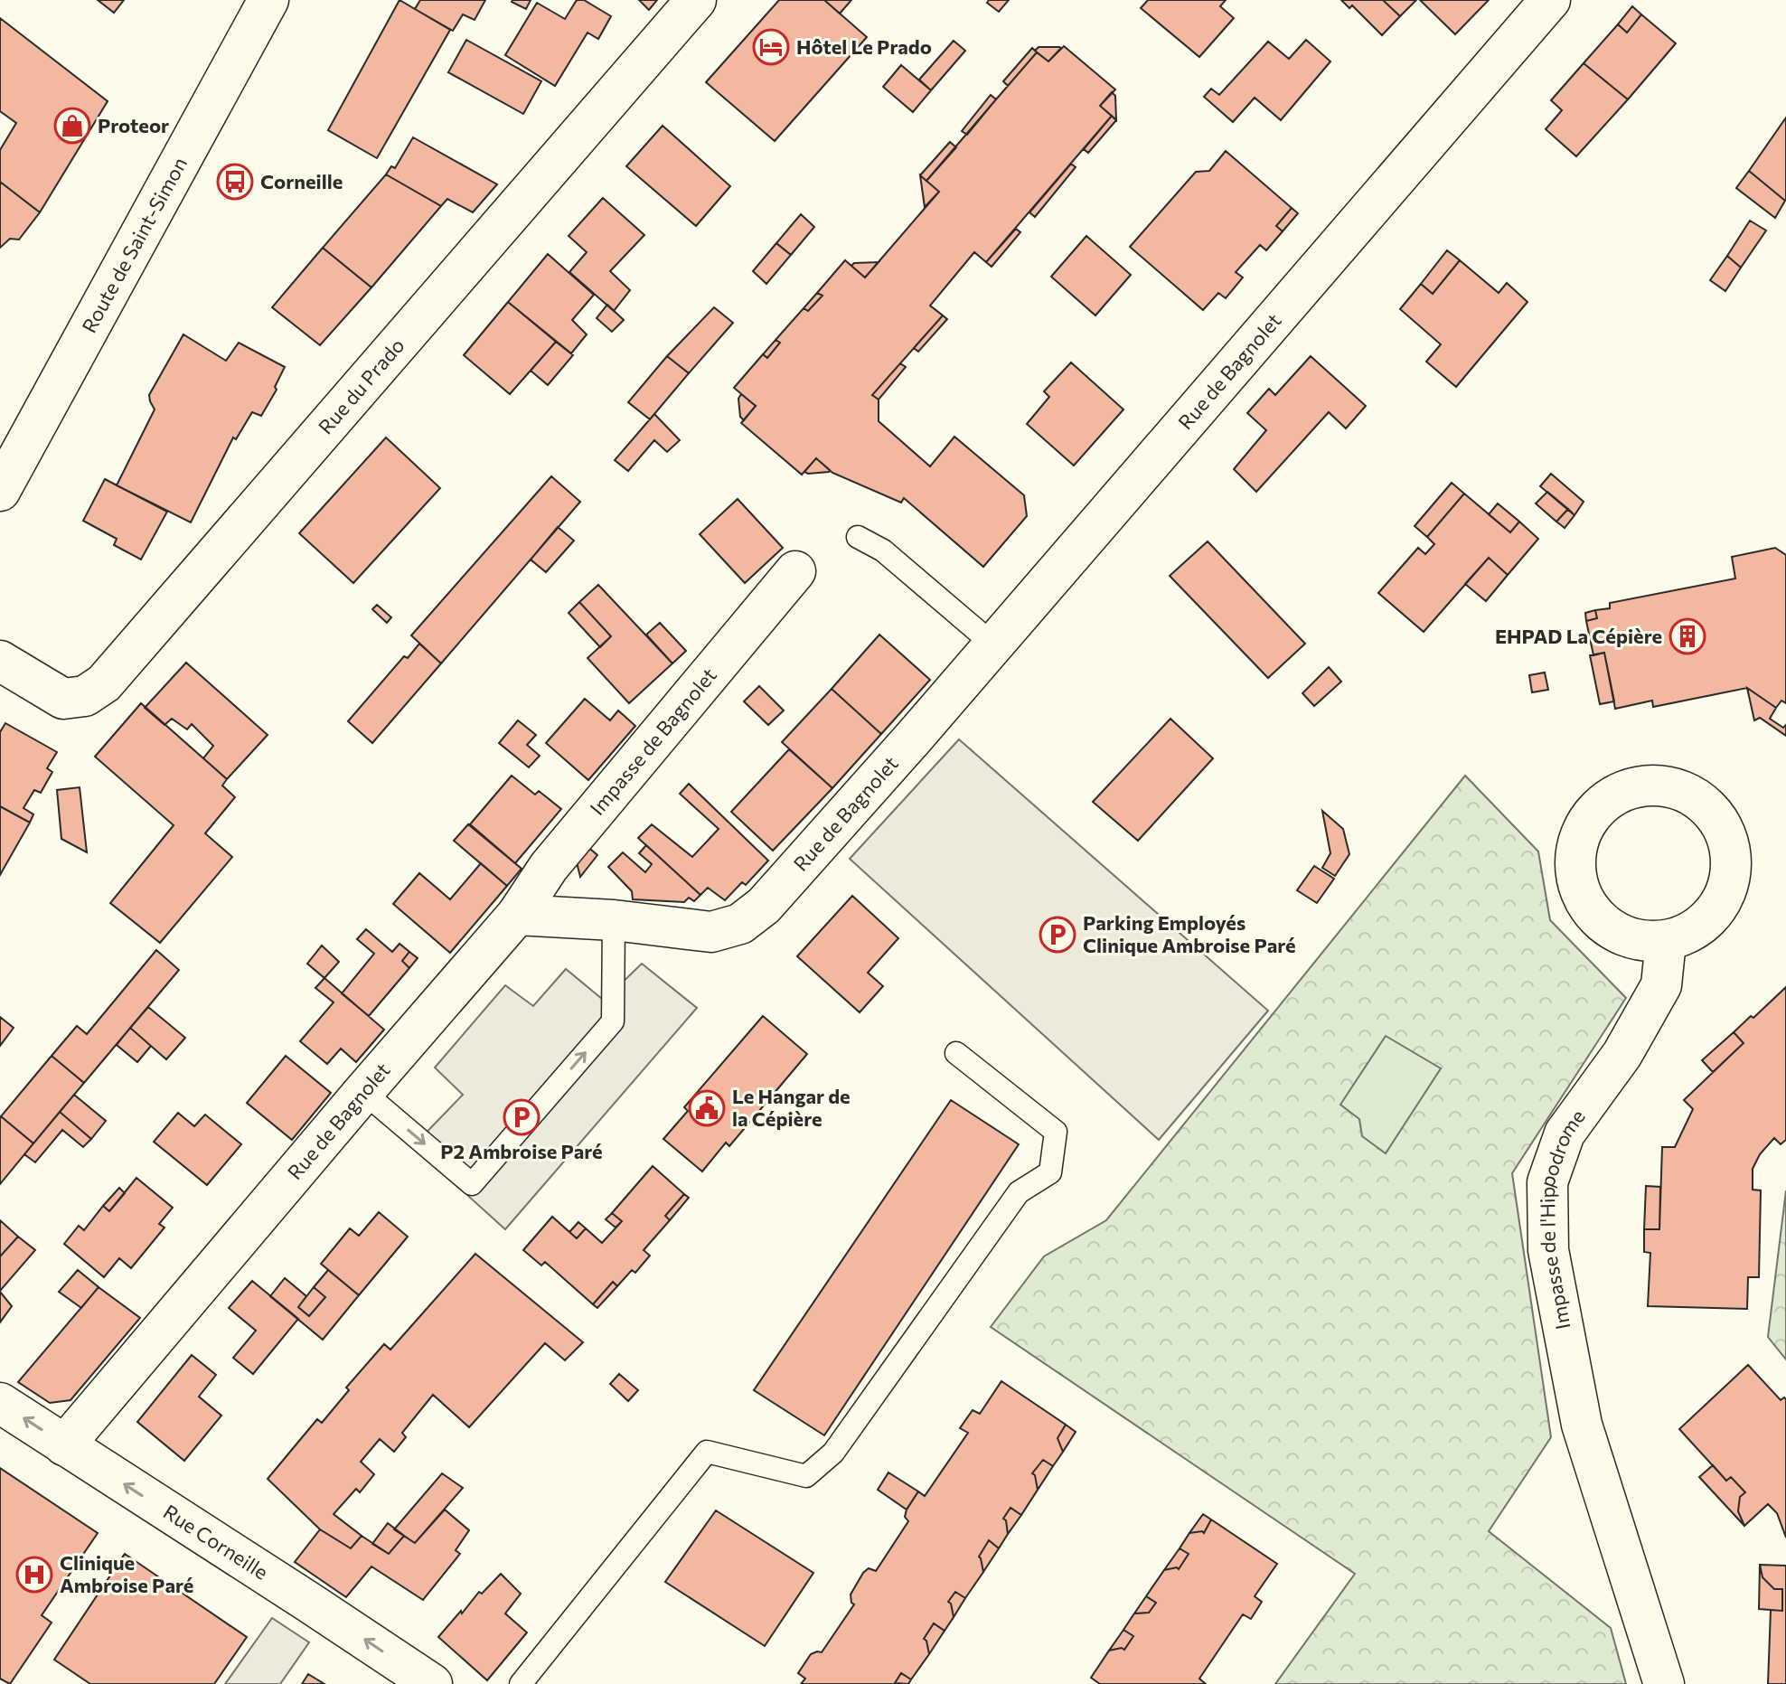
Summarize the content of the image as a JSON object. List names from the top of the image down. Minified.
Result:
{"streets":{"street":["Route de Saint-Simon","Rue de Bagnolet","Rue du Prado","Impasse de Bagnolet","Impasse de l'Hippodrome","Rue Corneille"]},"crossings":[["Rue de Bagnolet","Impasse de Bagnolet"],["Rue de Bagnolet","Rue Corneille"]],"one_way":["Rue Corneille"],"places":{"hotel":["Hôtel Le Prado"],"shop":["Proteor"],"bus stop":["Corneille"],"building":["EHPAD La Cépière"],"parking":["Parking Employés Clinique Ambroise Paré","P2 Ambroise Paré"],"public building":["Le Hangar de la Cépière"],"hospital":["Clinique Ambroise Paré"]}}
